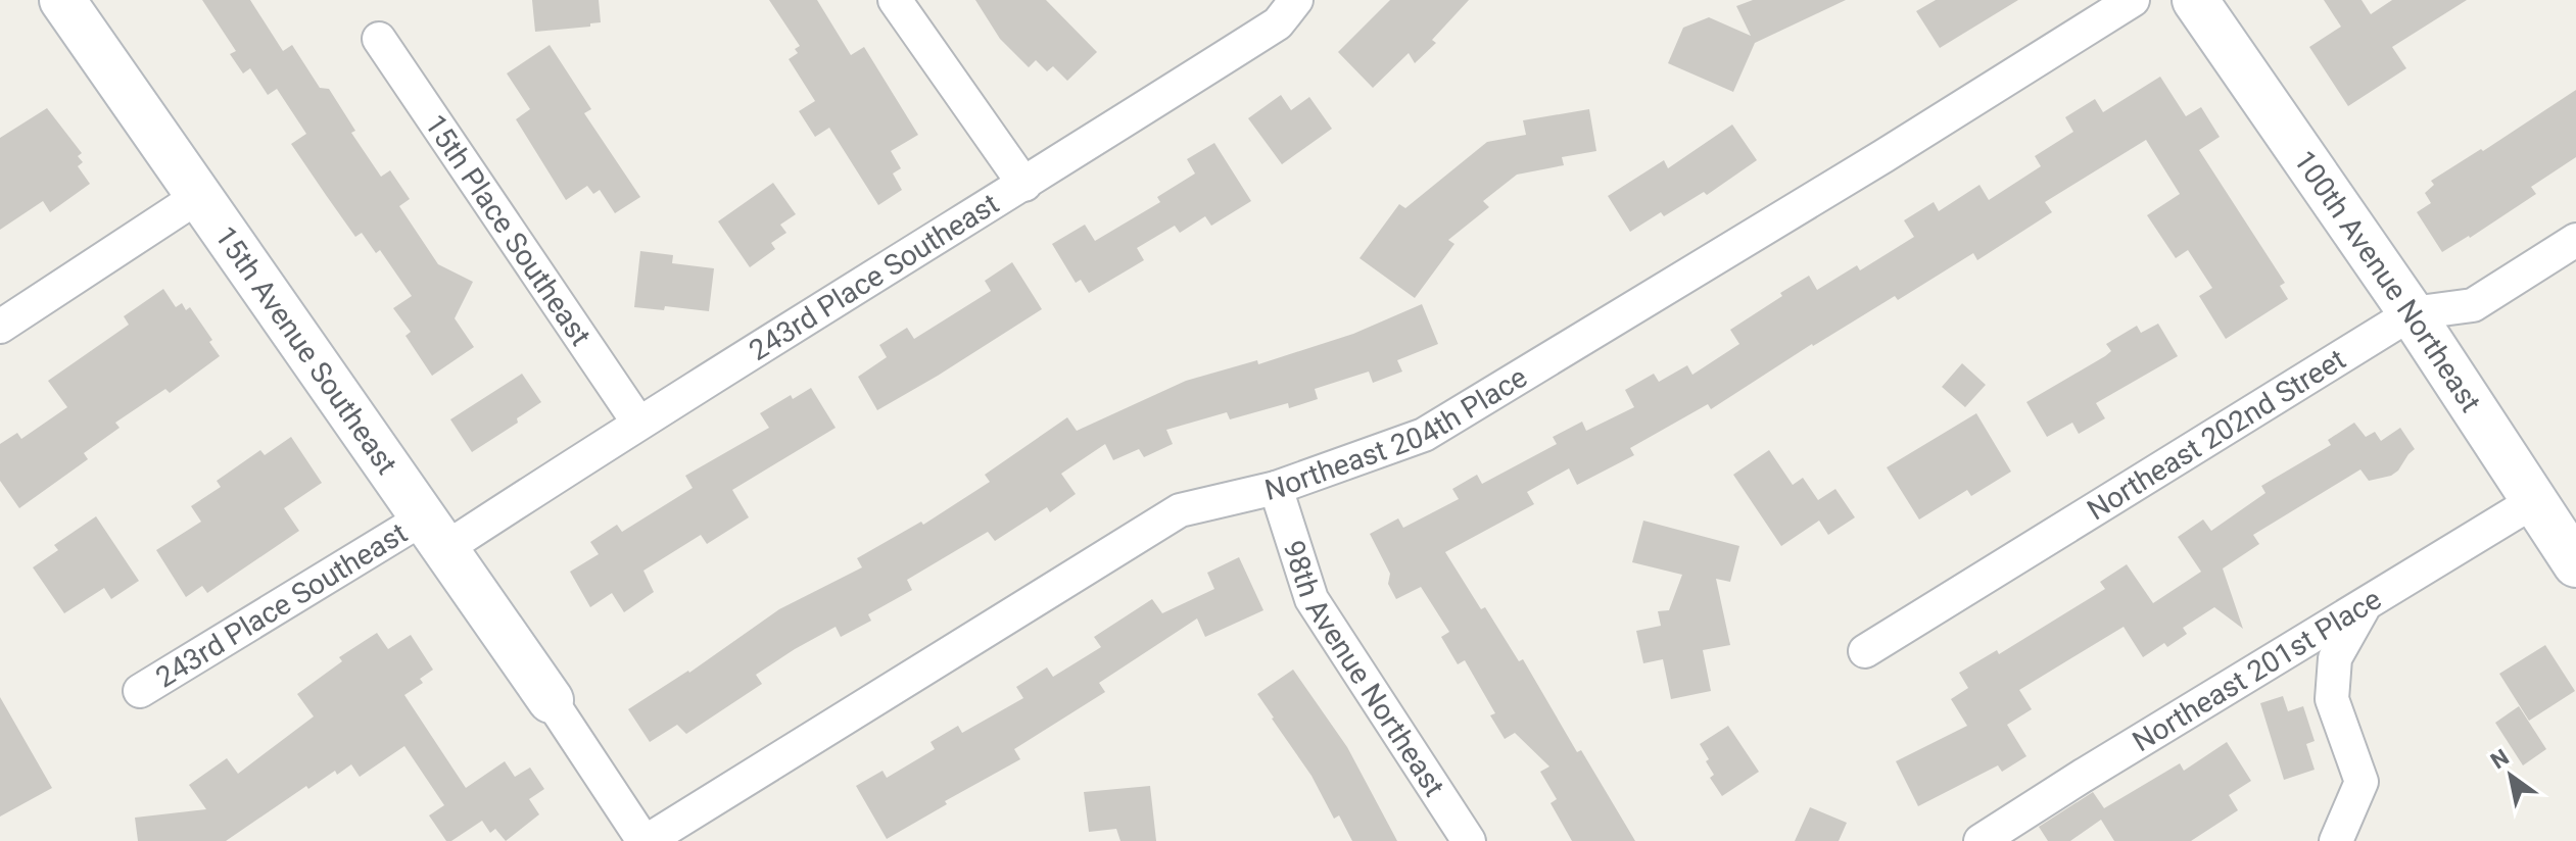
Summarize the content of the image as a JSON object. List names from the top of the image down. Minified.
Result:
{"streets":{"street":["15th Place Southeast","243rd Place Southeast","100th Avenue Northeast","15th Avenue Southeast","Northeast 204th Place","Northeast 202nd Street","98th Avenue Northeast","Northeast 201st Place"]},"crossings":[["15th Place Southeast","243rd Place Southeast"],["243rd Place Southeast","15th Avenue Southeast"],["100th Avenue Northeast","Northeast 202nd Street"],["100th Avenue Northeast","Northeast 201st Place"],["Northeast 204th Place","98th Avenue Northeast"]],"north":"top left"}
